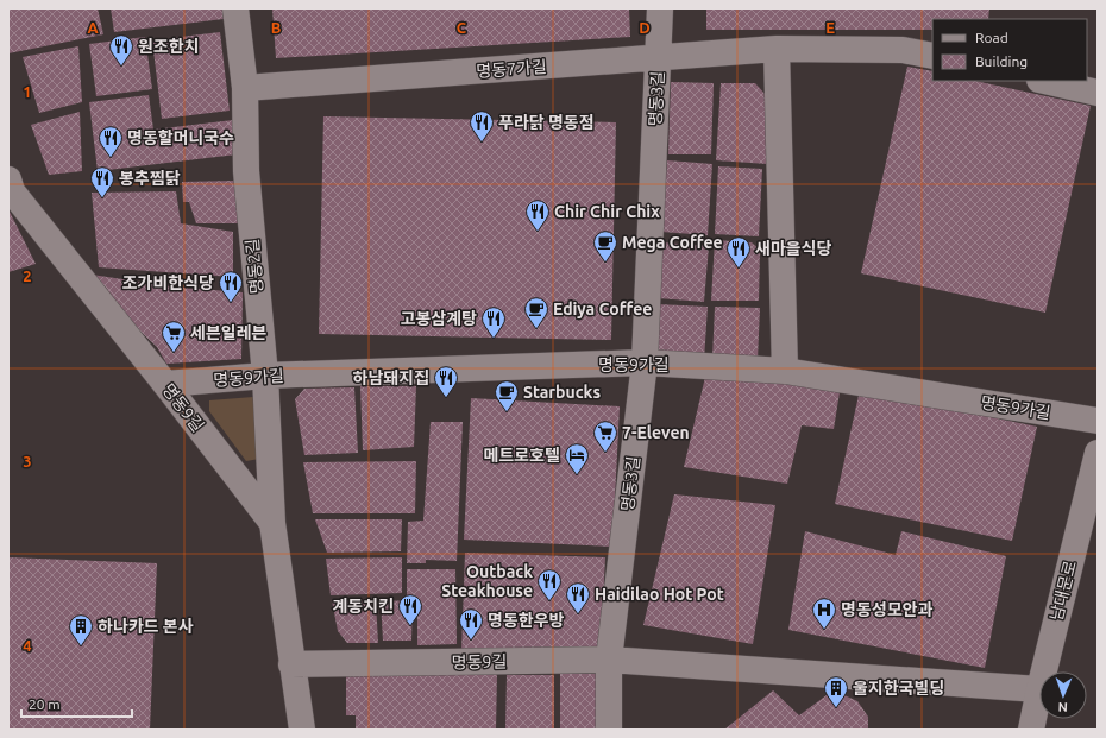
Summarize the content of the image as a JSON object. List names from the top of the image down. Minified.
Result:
{"streets":{"street":["명동7가길","명동3길","명동2길","명동9가길","명동9길","남대문로"]},"crossings":[["명동7가길","명동3길"],["명동7가길","명동2길"],["명동3길","명동9가길"],["명동3길","명동9길"],["명동2길","명동9가길"],["명동2길","명동9길"],["명동9가길","명동9길"],["명동9길","남대문로"]],"places":{"restaurant":["원조한치","푸라닭 명동점","명동할머니국수","봉추찜닭","Chir Chir Chix","새마을식당","조가비한식당","고봉삼계탕","하남돼지집","Outback Steakhouse","Haidilao Hot Pot","계동치킨","명동한우방"],"cafe":["Mega Coffee","Ediya Coffee","Starbucks"],"supermarket":["세븐일레븐","7-Eleven"],"hotel":["메트로호텔"],"hospital":["명동성모안과"],"building":["하나카드 본사","울지한국빌딩"]},"legend":["Road","Building"],"scale_bar":"20 m","north":"bottom","grid":{"columns":["A","B","C","D","E"],"rows":["1","2","3","4"]}}
